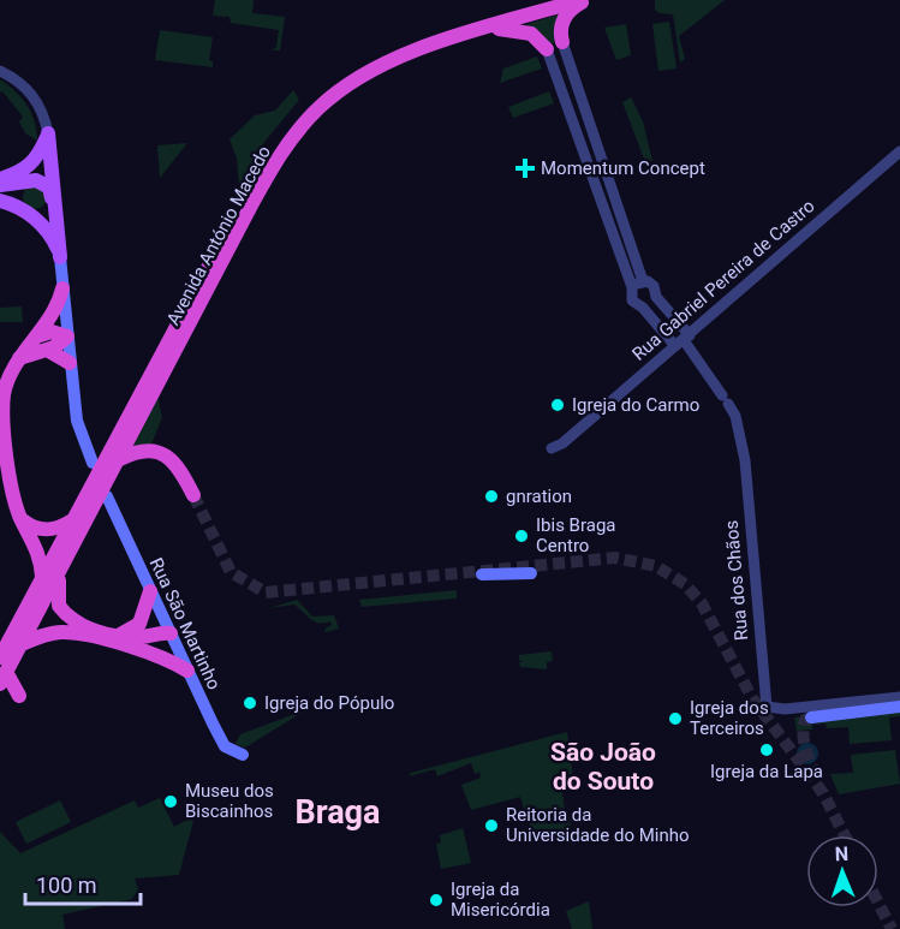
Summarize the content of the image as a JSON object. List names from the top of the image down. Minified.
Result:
{"streets":{"highway":["Avenida António Macedo"],"main road":["Rua São Martinho"],"street":["Rua Gabriel Pereira de Castro","Rua dos Chãos"]},"crossings":[["Rua Gabriel Pereira de Castro","Rua dos Chãos"]],"districts":["São João do Souto","Braga"],"places":{"health":["Momentum Concept"],"other":["Igreja do Carmo","gnration","Ibis Braga Centro","Igreja do Pópulo","Igreja dos Terceiros","Igreja da Lapa","Museu dos Biscainhos","Reitoria da Universidade do Minho","Igreja da Misericórdia"]},"scale_bar":"100 m","north":"top"}
